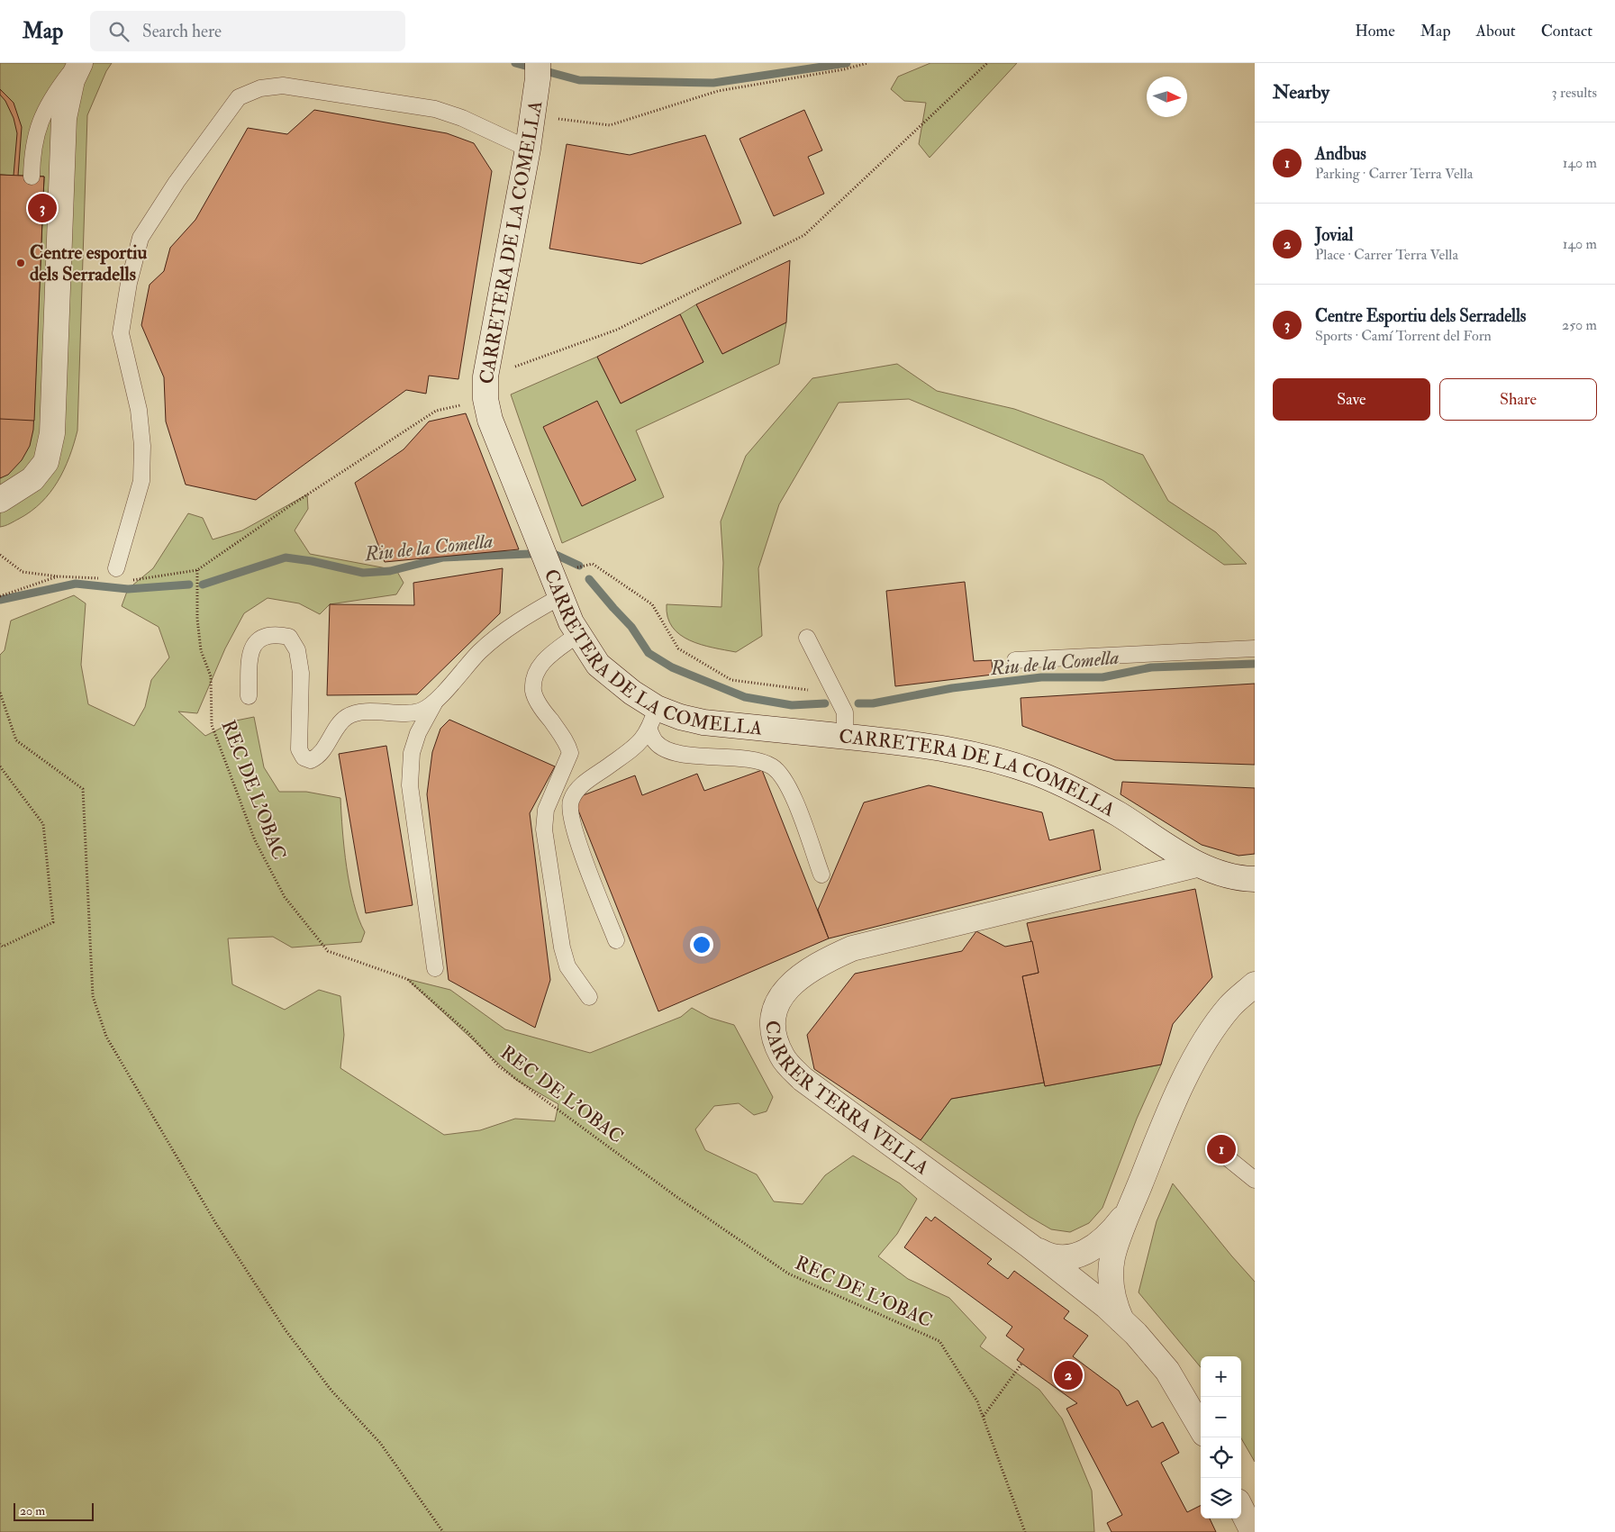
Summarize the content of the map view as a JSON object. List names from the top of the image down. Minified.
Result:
{"streets":{"street":["CARRETERA DE LA COMELLA","CARRER TERRA VELLA"],"path":["REC DE L'OBAC"]},"crossings":[["CARRETERA DE LA COMELLA","REC DE L'OBAC"],["CARRETERA DE LA COMELLA","CARRER TERRA VELLA"]],"water":["Riu de la Comella"],"places":["Centre esportiu dels Serradells"],"scale_bar":"20 m","north":"right","page":{"header":"Map","search":"Search here","nav":["Home","Map","About","Contact"],"heading":["Nearby","3 results"],"list":[{"mark":"1","name":"Andbus","note":"Parking · Carrer Terra Vella","value":"140 m"},{"mark":"2","name":"Jovial","note":"Place · Carrer Terra Vella","value":"140 m"},{"mark":"3","name":"Centre Esportiu dels Serradells","note":"Sports · Camí Torrent del Forn","value":"250 m"}],"pins":["3","1","2"],"buttons":["Save","Share"],"map_buttons":["+","−"],"scale":"20 m"}}
